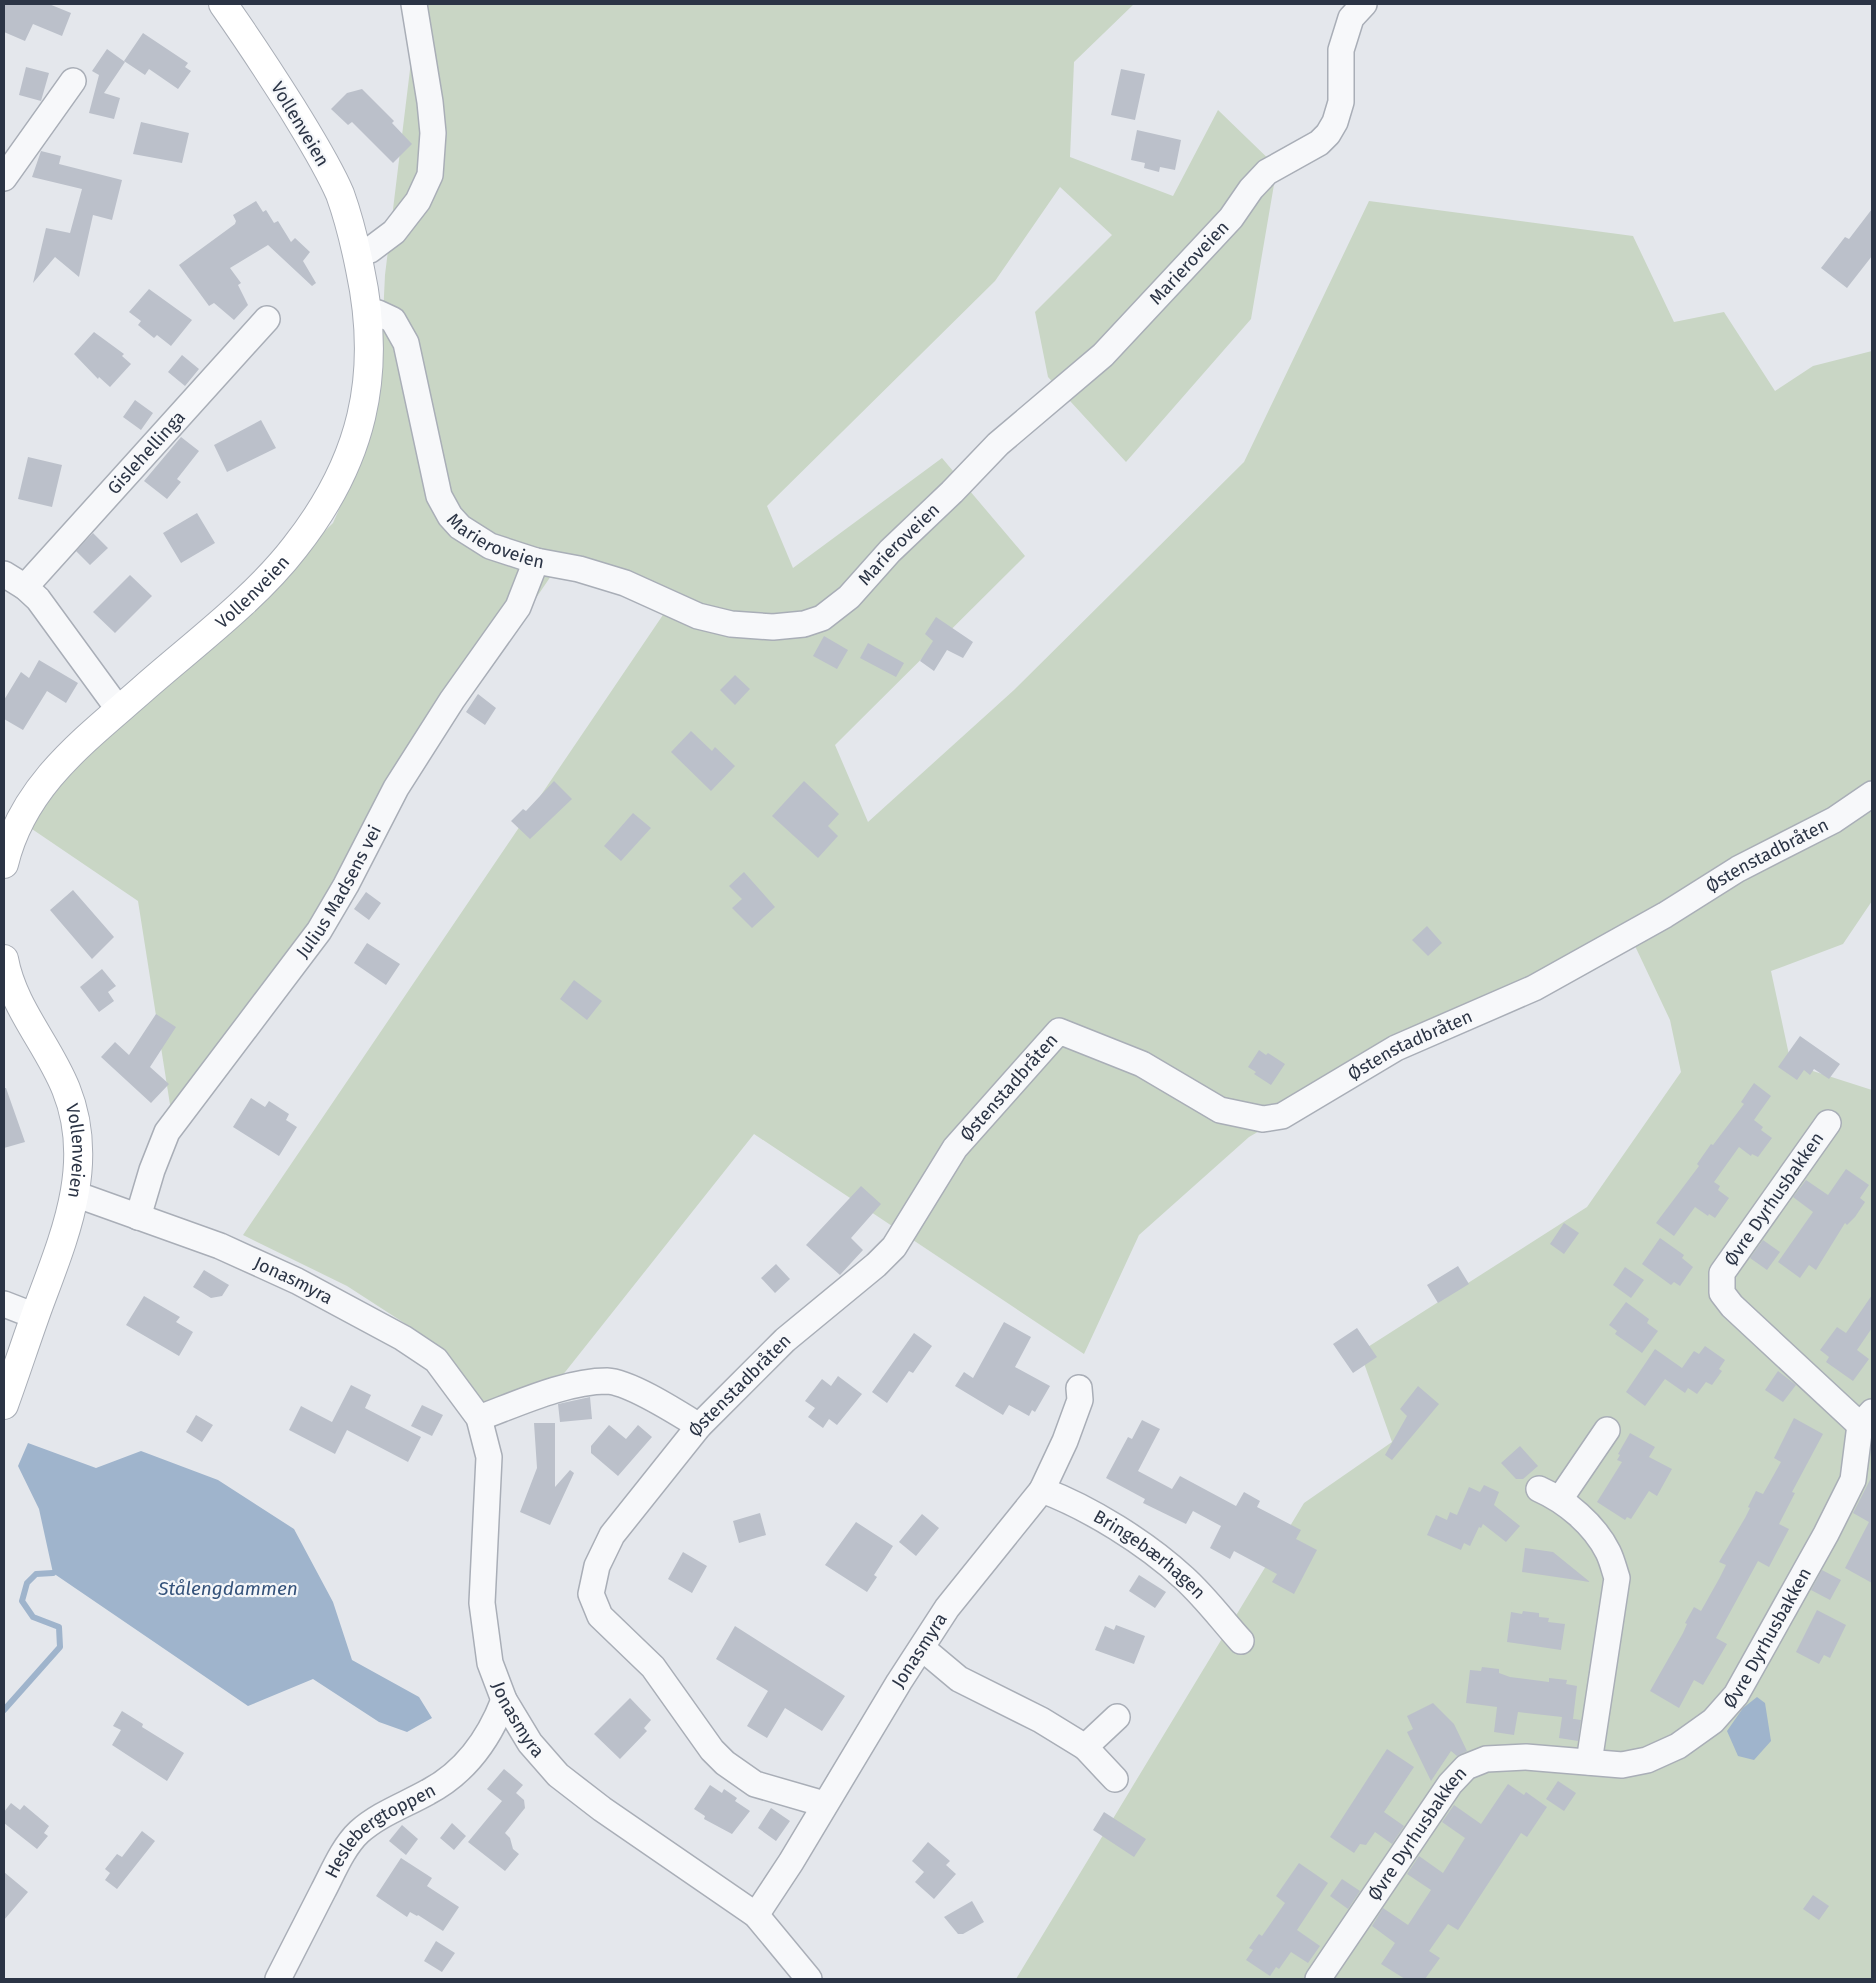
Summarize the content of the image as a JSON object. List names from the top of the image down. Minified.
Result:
{"streets":{"main road":["Vollenveien"],"street":["Marieroveien","Gislehellinga","Østenstadbråten","Julius Madsens vei","Øvre Dyrhusbakken","Jonasmyra","Bringebærhagen","Heslebergtoppen"]},"crossings":[["Vollenveien","Marieroveien"],["Vollenveien","Jonasmyra"],["Marieroveien","Julius Madsens vei"],["Østenstadbråten","Jonasmyra"],["Julius Madsens vei","Jonasmyra"],["Jonasmyra","Bringebærhagen"],["Jonasmyra","Heslebergtoppen"]],"water":["Stålengdammen"]}
